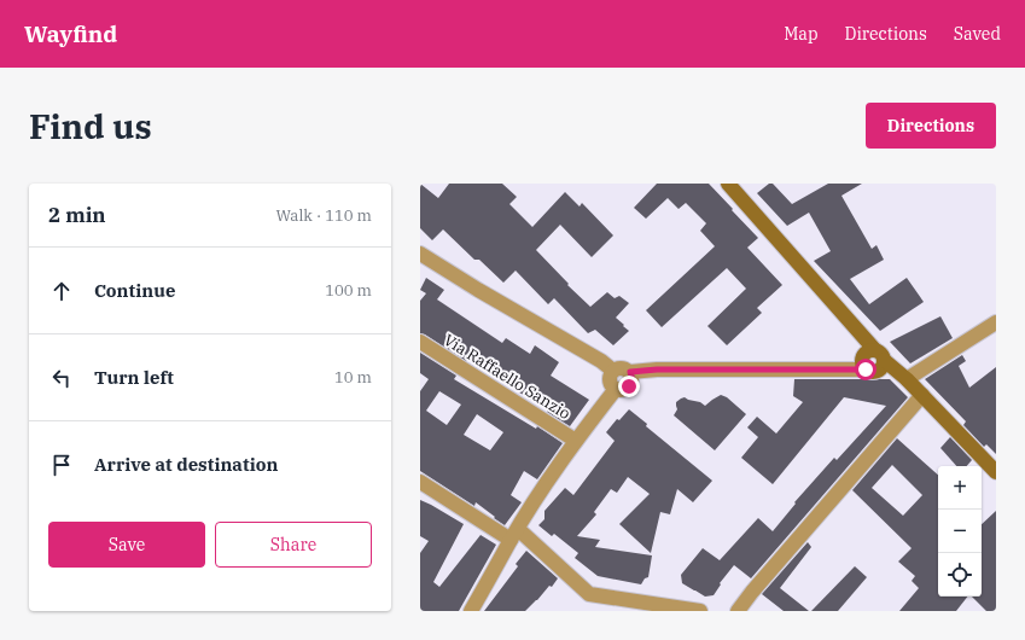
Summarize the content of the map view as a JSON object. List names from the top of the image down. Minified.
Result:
{"streets":{"street":["Via Raffaello Sanzio"]},"page":{"header":"Wayfind","nav":["Map","Directions","Saved"],"buttons":["Directions",["Save","Share"]],"title":"Find us","heading":["2 min","Walk · 110 m"],"list":[["Continue","100 m"],["Turn left","10 m"],"Arrive at destination"],"map_buttons":["+","−"]}}
